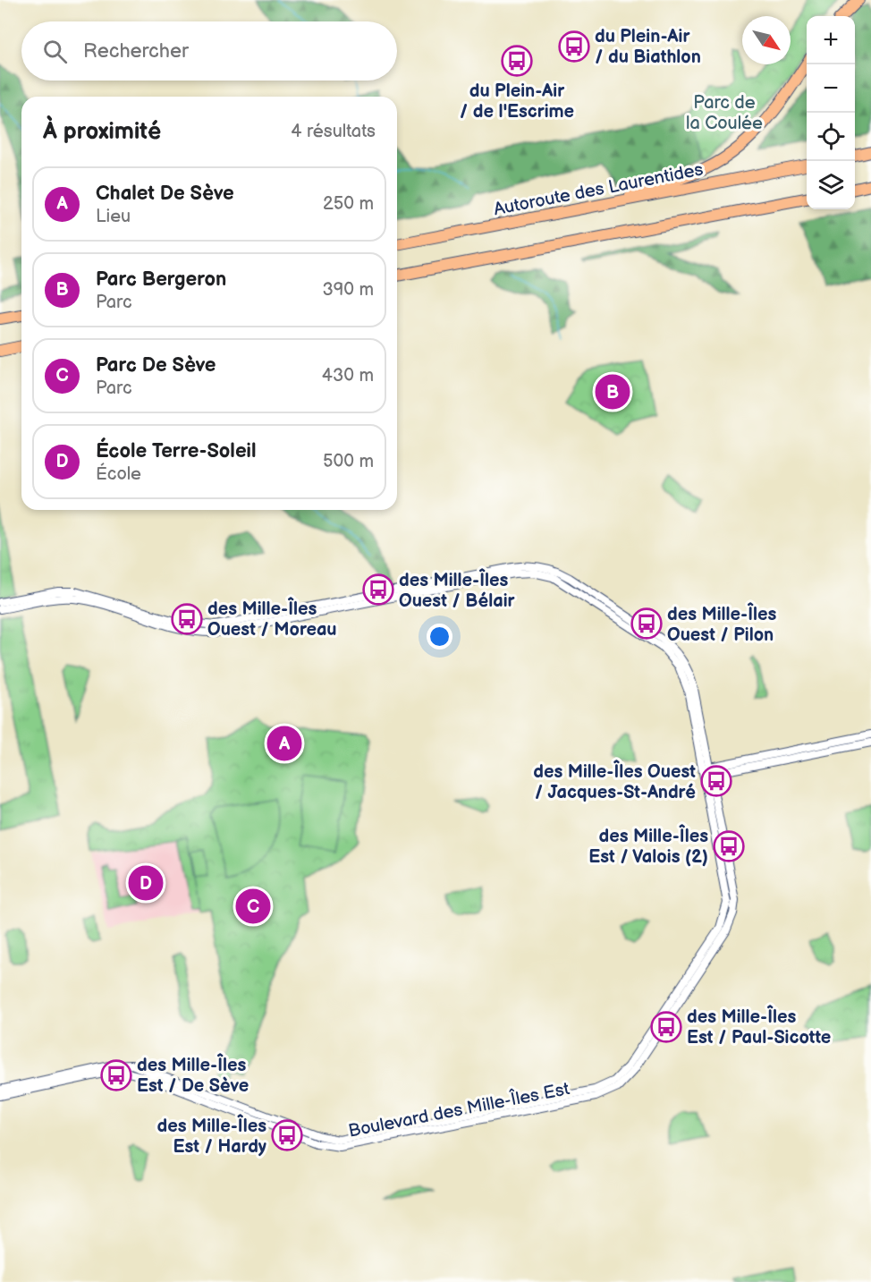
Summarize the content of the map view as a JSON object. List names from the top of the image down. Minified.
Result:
{"streets":{"highway":["Autoroute des Laurentides"],"street":["Boulevard des Mille-Îles Est"]},"parks":["Parc de la Coulée"],"places":{"bus stop":["du Plein-Air / du Biathlon","du Plein-Air / de l'Escrime","des Mille-Îles Ouest / Bélair","des Mille-Îles Ouest / Moreau","des Mille-Îles Ouest / Pilon","des Mille-Îles Ouest / Jacques-St-André","des Mille-Îles Est / Valois (2)","des Mille-Îles Est / Paul-Sicotte","des Mille-Îles Est / De Sève","des Mille-Îles Est / Hardy"]},"north":"bottom right","page":{"map_buttons":["+","−"],"search":"Rechercher","heading":["À proximité","4 résultats"],"list":[{"mark":"A","name":"Chalet De Sève","note":"Lieu","value":"250 m"},{"mark":"B","name":"Parc Bergeron","note":"Parc","value":"390 m"},{"mark":"C","name":"Parc De Sève","note":"Parc","value":"430 m"},{"mark":"D","name":"École Terre-Soleil","note":"École","value":"500 m"}],"pins":["B","A","D","C"]}}
